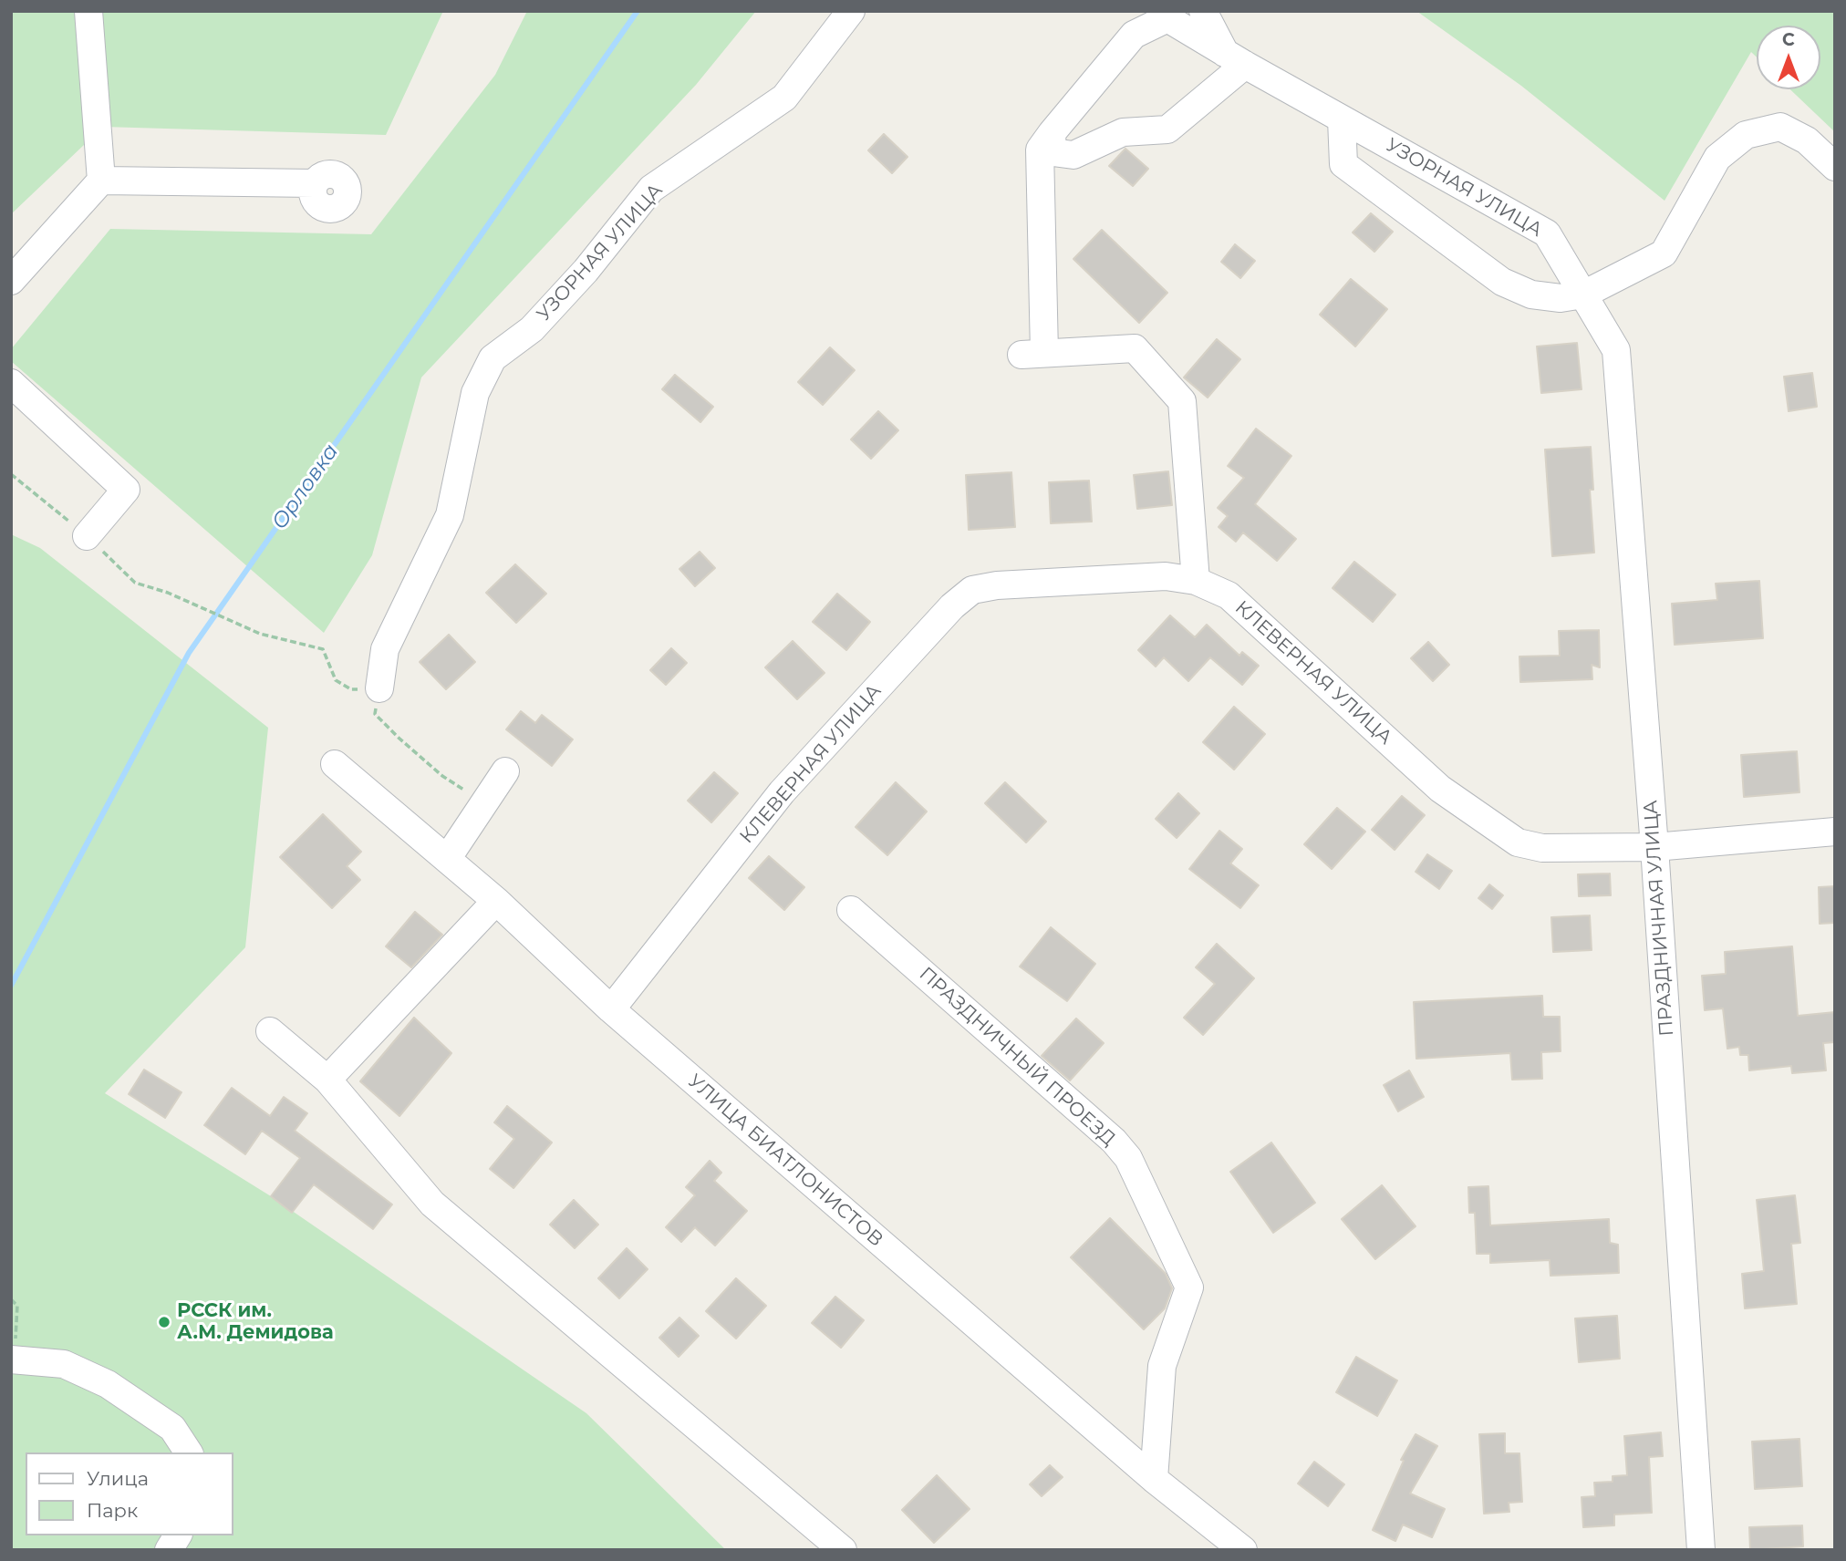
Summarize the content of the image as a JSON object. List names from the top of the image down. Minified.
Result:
{"streets":{"street":["УЗОРНАЯ УЛИЦА","КЛЕВЕРНАЯ УЛИЦА","ПРАЗДНИЧНАЯ УЛИЦА","ПРАЗДНИЧНЫЙ ПРОЕЗД","УЛИЦА БИАТЛОНИСТОВ"]},"crossings":[["УЗОРНАЯ УЛИЦА","ПРАЗДНИЧНАЯ УЛИЦА"],["КЛЕВЕРНАЯ УЛИЦА","ПРАЗДНИЧНАЯ УЛИЦА"],["КЛЕВЕРНАЯ УЛИЦА","УЛИЦА БИАТЛОНИСТОВ"],["ПРАЗДНИЧНЫЙ ПРОЕЗД","УЛИЦА БИАТЛОНИСТОВ"]],"water":["Орловка"],"places":["РССК им. А.М. Демидова"],"legend":["Улица","Парк"],"north":"top"}
